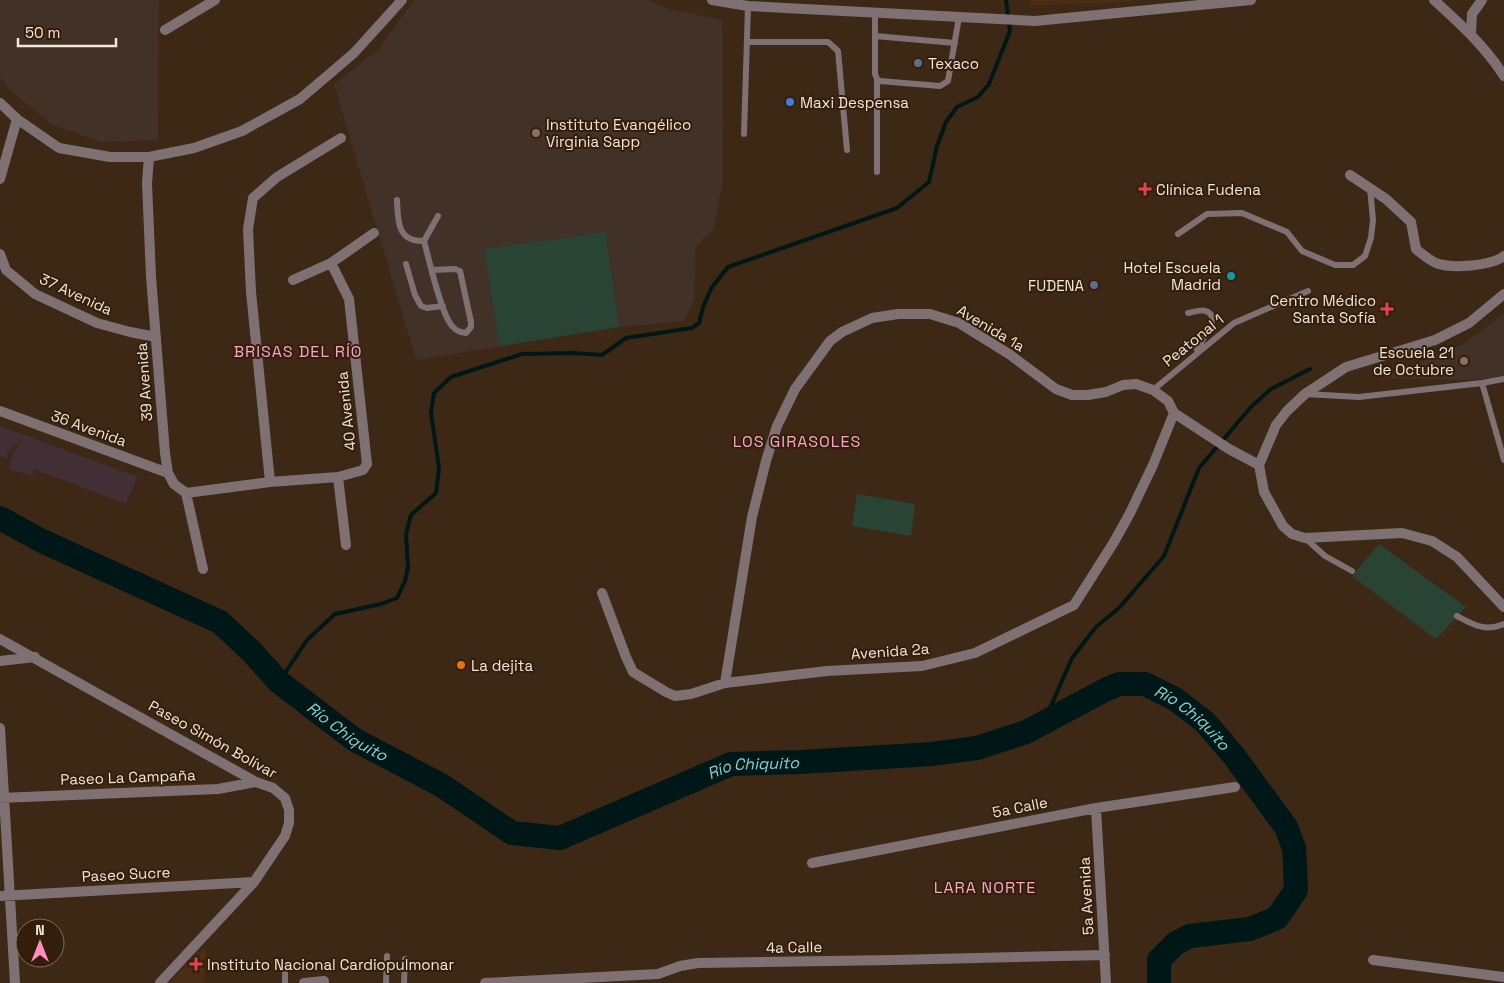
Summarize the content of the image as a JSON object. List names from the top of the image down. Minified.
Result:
{"streets":{"street":["37 Avenida","Avenida 1a","39 Avenida","40 Avenida","36 Avenida","Avenida 2a","Paseo Simón Bolívar","Paseo La Campaña","5a Calle","Paseo Sucre","5a Avenida","4a Calle"],"lane":["Peatonal 1"]},"crossings":[["37 Avenida","39 Avenida"],["Avenida 1a","Peatonal 1"],["Avenida 1a","Avenida 2a"],["39 Avenida","36 Avenida"],["Paseo Simón Bolívar","Paseo La Campaña"],["Paseo Simón Bolívar","Paseo Sucre"],["5a Calle","5a Avenida"],["5a Avenida","4a Calle"]],"districts":["BRISAS DEL RÍO","LOS GIRASOLES","LARA NORTE"],"water":["Río Chiquito"],"places":{"other":["Texaco","Maxi Despensa","Instituto Evangélico Virginia Sapp","Hotel Escuela Madrid","FUDENA","Escuela 21 de Octubre","La dejita"],"health":["Clínica Fudena","Centro Médico Santa Sofía","Instituto Nacional Cardiopulmonar"]},"scale_bar":"50 m","north":"top"}
